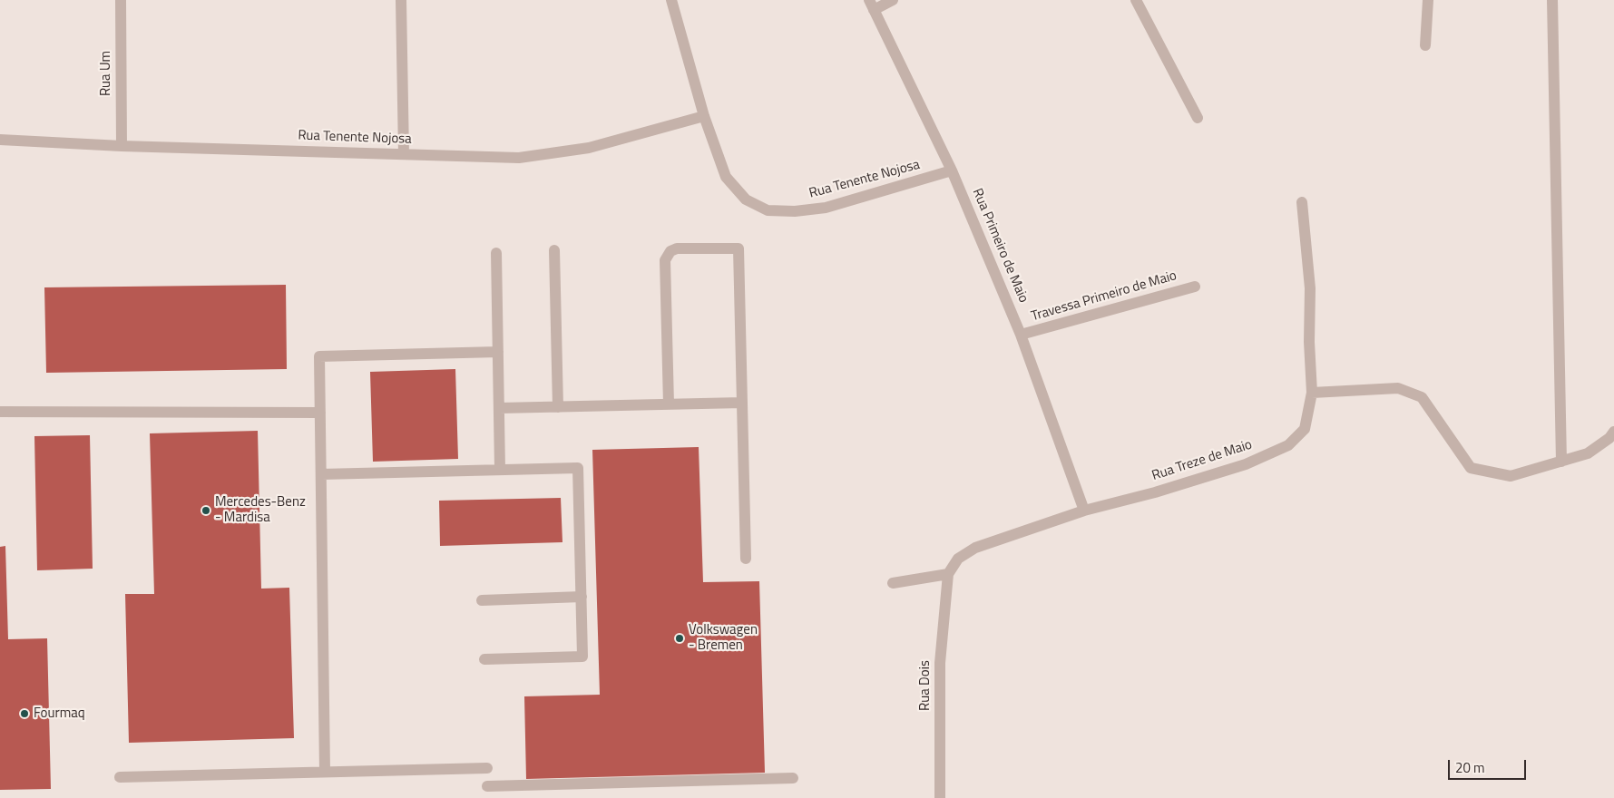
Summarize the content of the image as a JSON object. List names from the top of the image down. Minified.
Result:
{"streets":{"street":["Rua Um","Rua Tenente Nojosa","Rua Primeiro de Maio","Travessa Primeiro de Maio","Rua Treze de Maio","Rua Dois"]},"crossings":[["Rua Um","Rua Tenente Nojosa"],["Rua Tenente Nojosa","Rua Primeiro de Maio"],["Rua Primeiro de Maio","Travessa Primeiro de Maio"],["Rua Primeiro de Maio","Rua Treze de Maio"],["Rua Treze de Maio","Rua Dois"]],"places":["Mercedes-Benz - Mardisa","Volkswagen - Bremen","Fourmaq"],"scale_bar":"20 m"}
